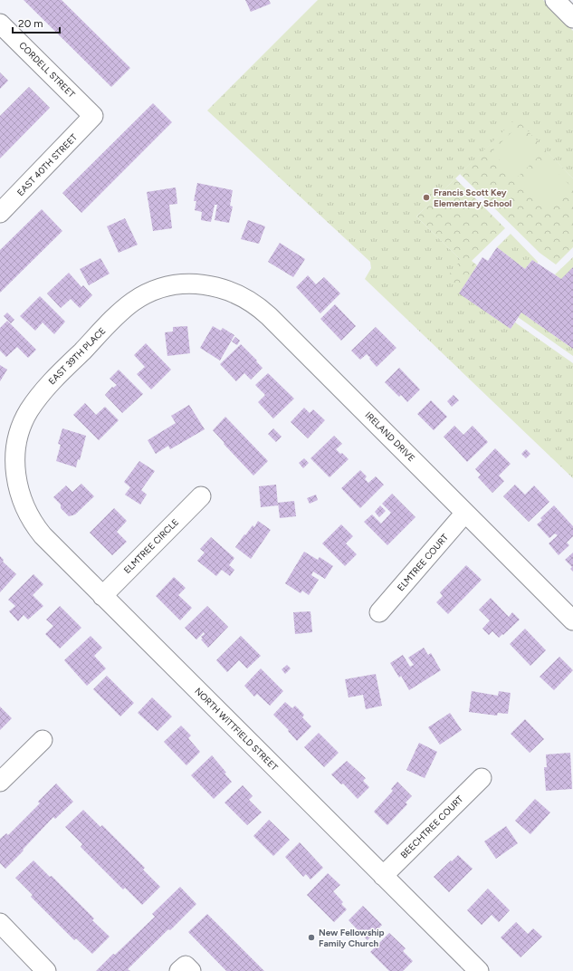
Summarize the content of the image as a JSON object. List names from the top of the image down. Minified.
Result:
{"streets":{"street":["CORDELL STREET","EAST 40TH STREET","EAST 39TH PLACE","IRELAND DRIVE","ELMTREE CIRCLE","ELMTREE COURT","NORTH WITTFIELD STREET","BEECHTREE COURT"]},"crossings":[["CORDELL STREET","EAST 40TH STREET"],["EAST 39TH PLACE","IRELAND DRIVE"],["EAST 39TH PLACE","NORTH WITTFIELD STREET"],["IRELAND DRIVE","ELMTREE COURT"],["ELMTREE CIRCLE","NORTH WITTFIELD STREET"],["NORTH WITTFIELD STREET","BEECHTREE COURT"]],"places":["Francis Scott Key Elementary School","New Fellowship Family Church"],"scale_bar":"20 m"}
